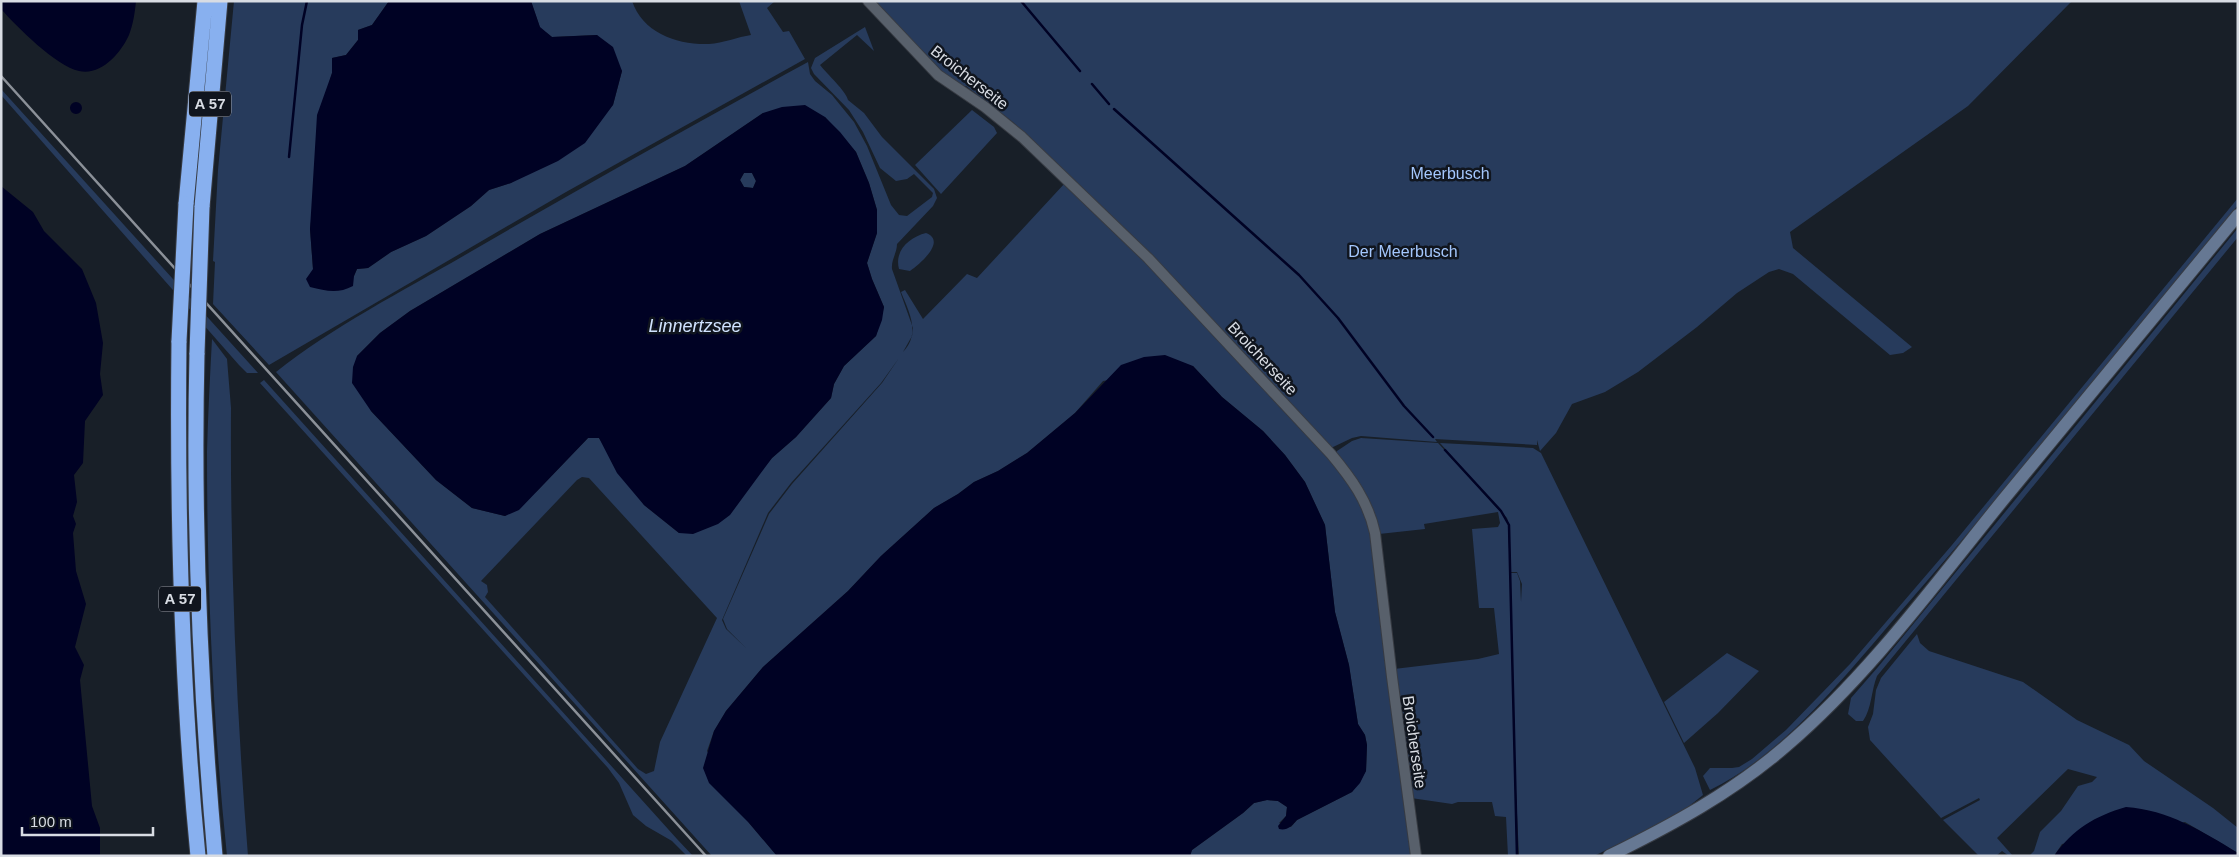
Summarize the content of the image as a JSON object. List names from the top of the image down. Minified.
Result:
{"streets":{"highway":["A 57"],"street":["Broicherseite"]},"water":["Linnertzsee"],"parks":["Meerbusch","Der Meerbusch"],"scale_bar":"100 m"}
